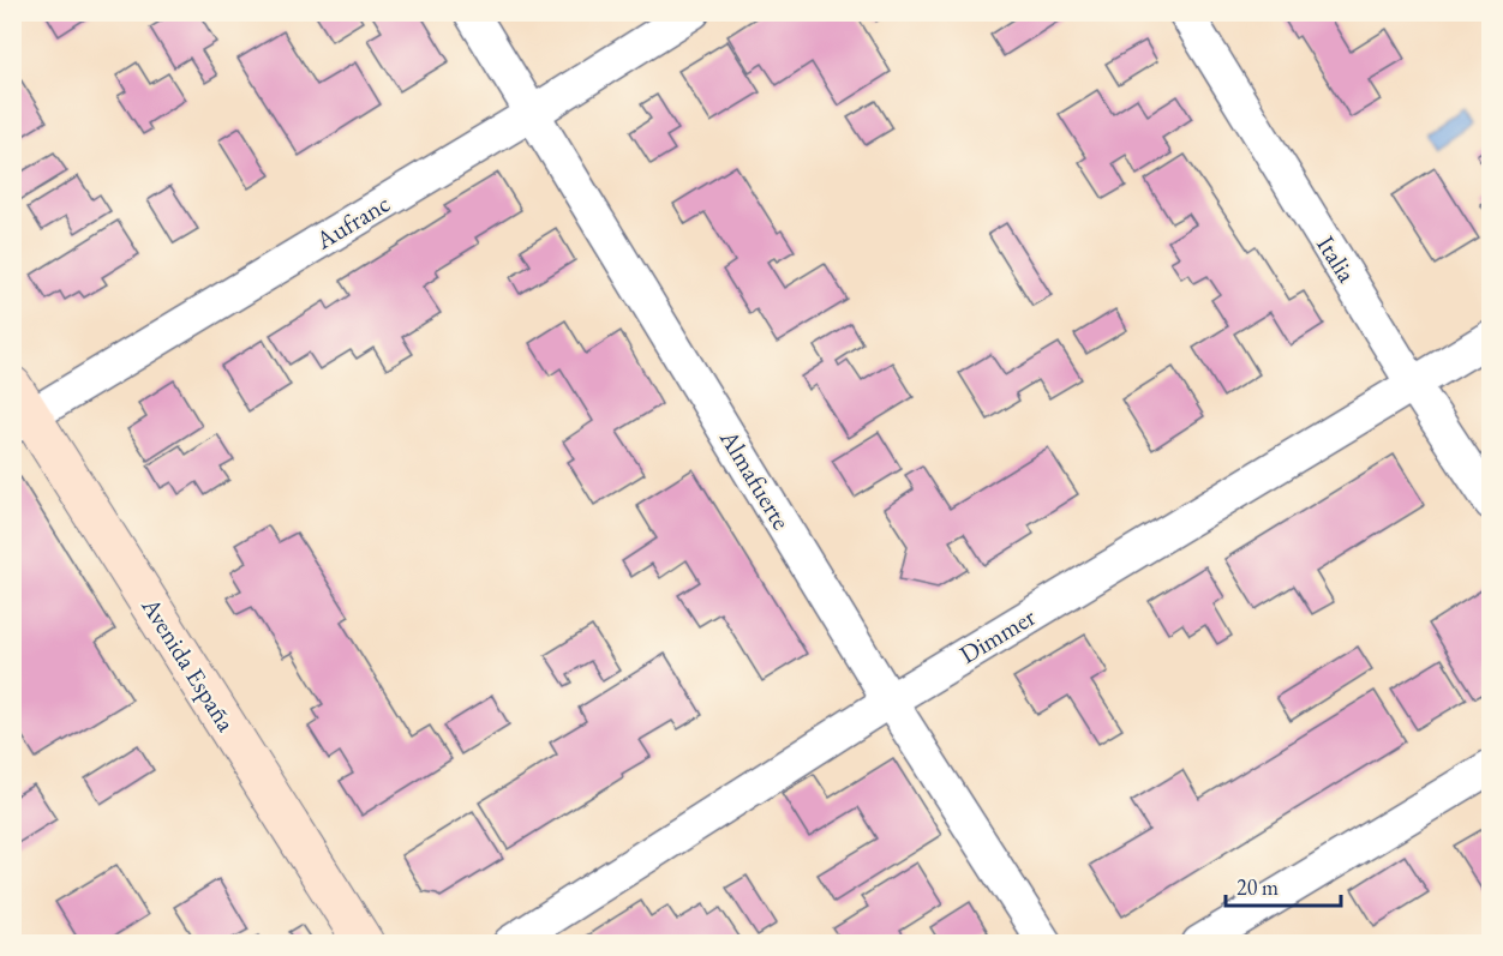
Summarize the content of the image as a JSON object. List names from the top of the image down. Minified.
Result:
{"streets":{"main road":["Avenida España"],"street":["Aufranc","Italia","Almafuerte","Dimmer"]},"crossings":[["Aufranc","Almafuerte"],["Aufranc","Avenida España"],["Italia","Dimmer"],["Almafuerte","Dimmer"]],"scale_bar":"20 m"}
